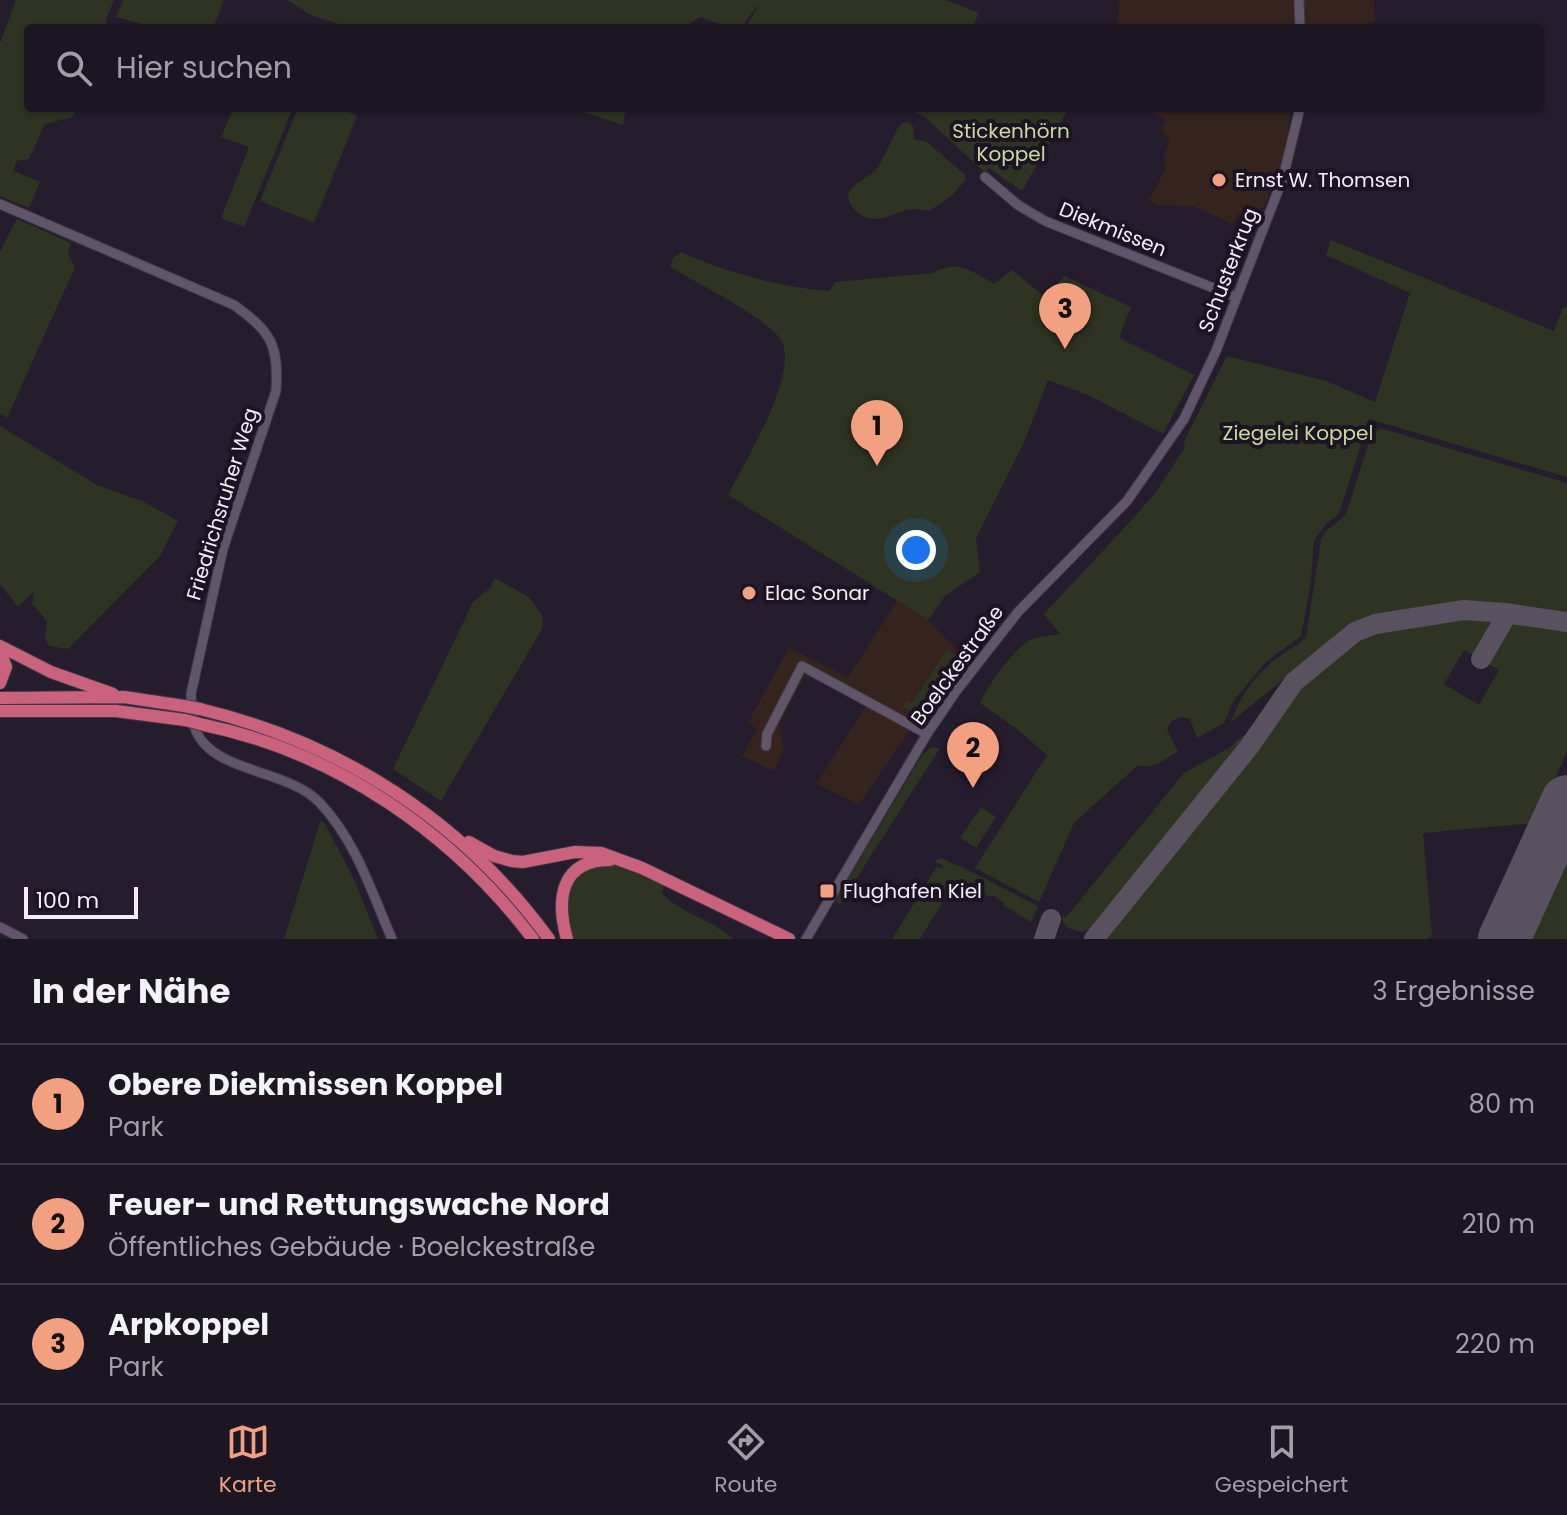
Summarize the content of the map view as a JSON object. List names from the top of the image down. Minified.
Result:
{"streets":{"street":["Diekmissen","Schusterkrug","Friedrichsruher Weg","Boelckestraße"]},"crossings":[["Diekmissen","Schusterkrug"],["Schusterkrug","Boelckestraße"]],"parks":["Stickenhörn Koppel","Ziegelei Koppel"],"places":{"other":["Ernst W. Thomsen","Elac Sonar"],"transit":["Flughafen Kiel"]},"scale_bar":"100 m","page":{"search":"Hier suchen","pins":["3","1","2"],"scale":"100 m","heading":["In der Nähe","3 Ergebnisse"],"list":[{"mark":"1","name":"Obere Diekmissen Koppel","note":"Park","value":"80 m"},{"mark":"2","name":"Feuer- und Rettungswache Nord","note":"Öffentliches Gebäude · Boelckestraße","value":"210 m"},{"mark":"3","name":"Arpkoppel","note":"Park","value":"220 m"}],"nav":["Karte","Route","Gespeichert"]}}
